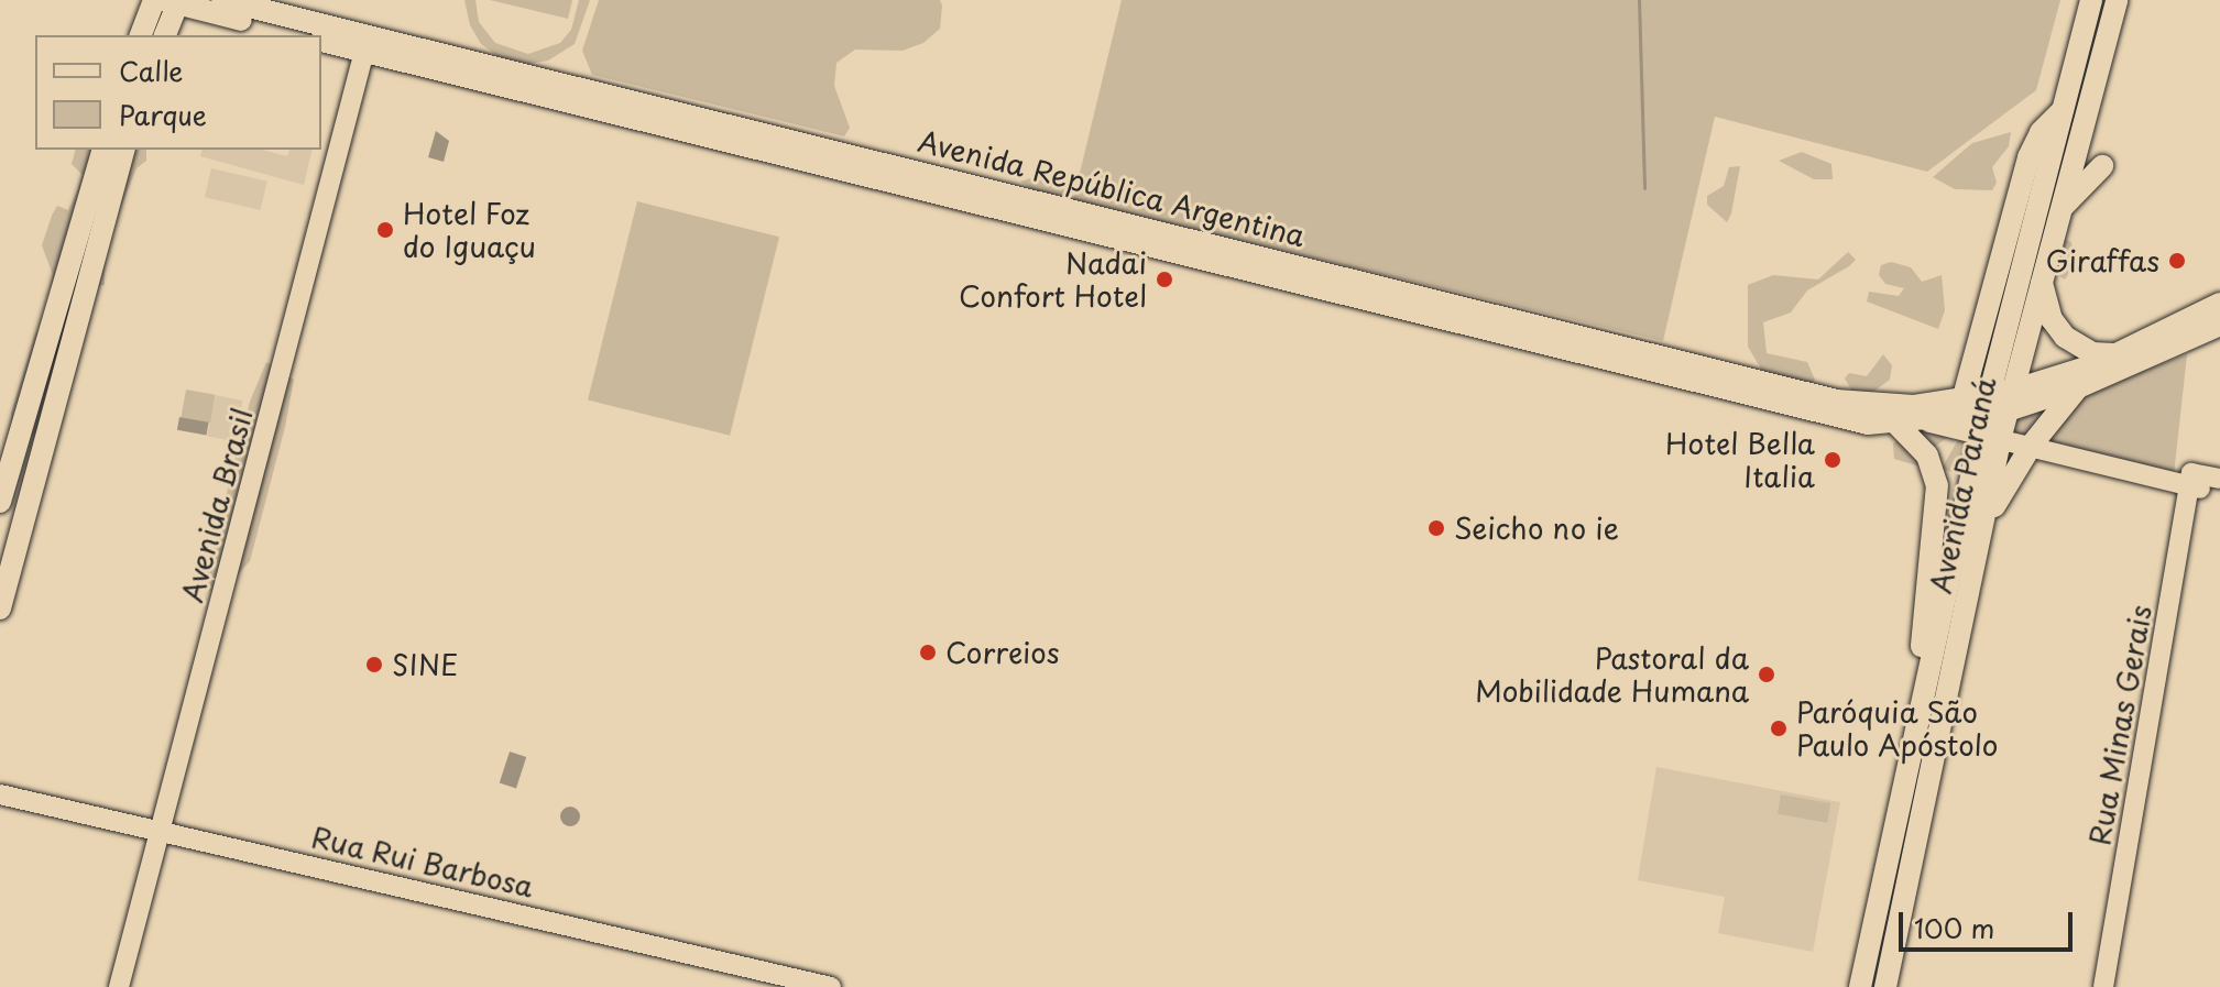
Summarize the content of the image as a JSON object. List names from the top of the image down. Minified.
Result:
{"streets":{"main road":["Avenida República Argentina","Avenida Paraná"],"street":["Avenida Brasil","Rua Minas Gerais","Rua Rui Barbosa"]},"crossings":[["Avenida República Argentina","Avenida Paraná"],["Avenida República Argentina","Avenida Brasil"],["Avenida República Argentina","Rua Minas Gerais"],["Avenida Brasil","Rua Rui Barbosa"]],"places":["Hotel Foz do Iguaçu","Giraffas","Nadai Confort Hotel","Hotel Bella Italia","Seicho no ie","Correios","SINE","Pastoral da Mobilidade Humana","Paróquia São Paulo Apóstolo"],"legend":["Calle","Parque"],"scale_bar":"100 m"}
